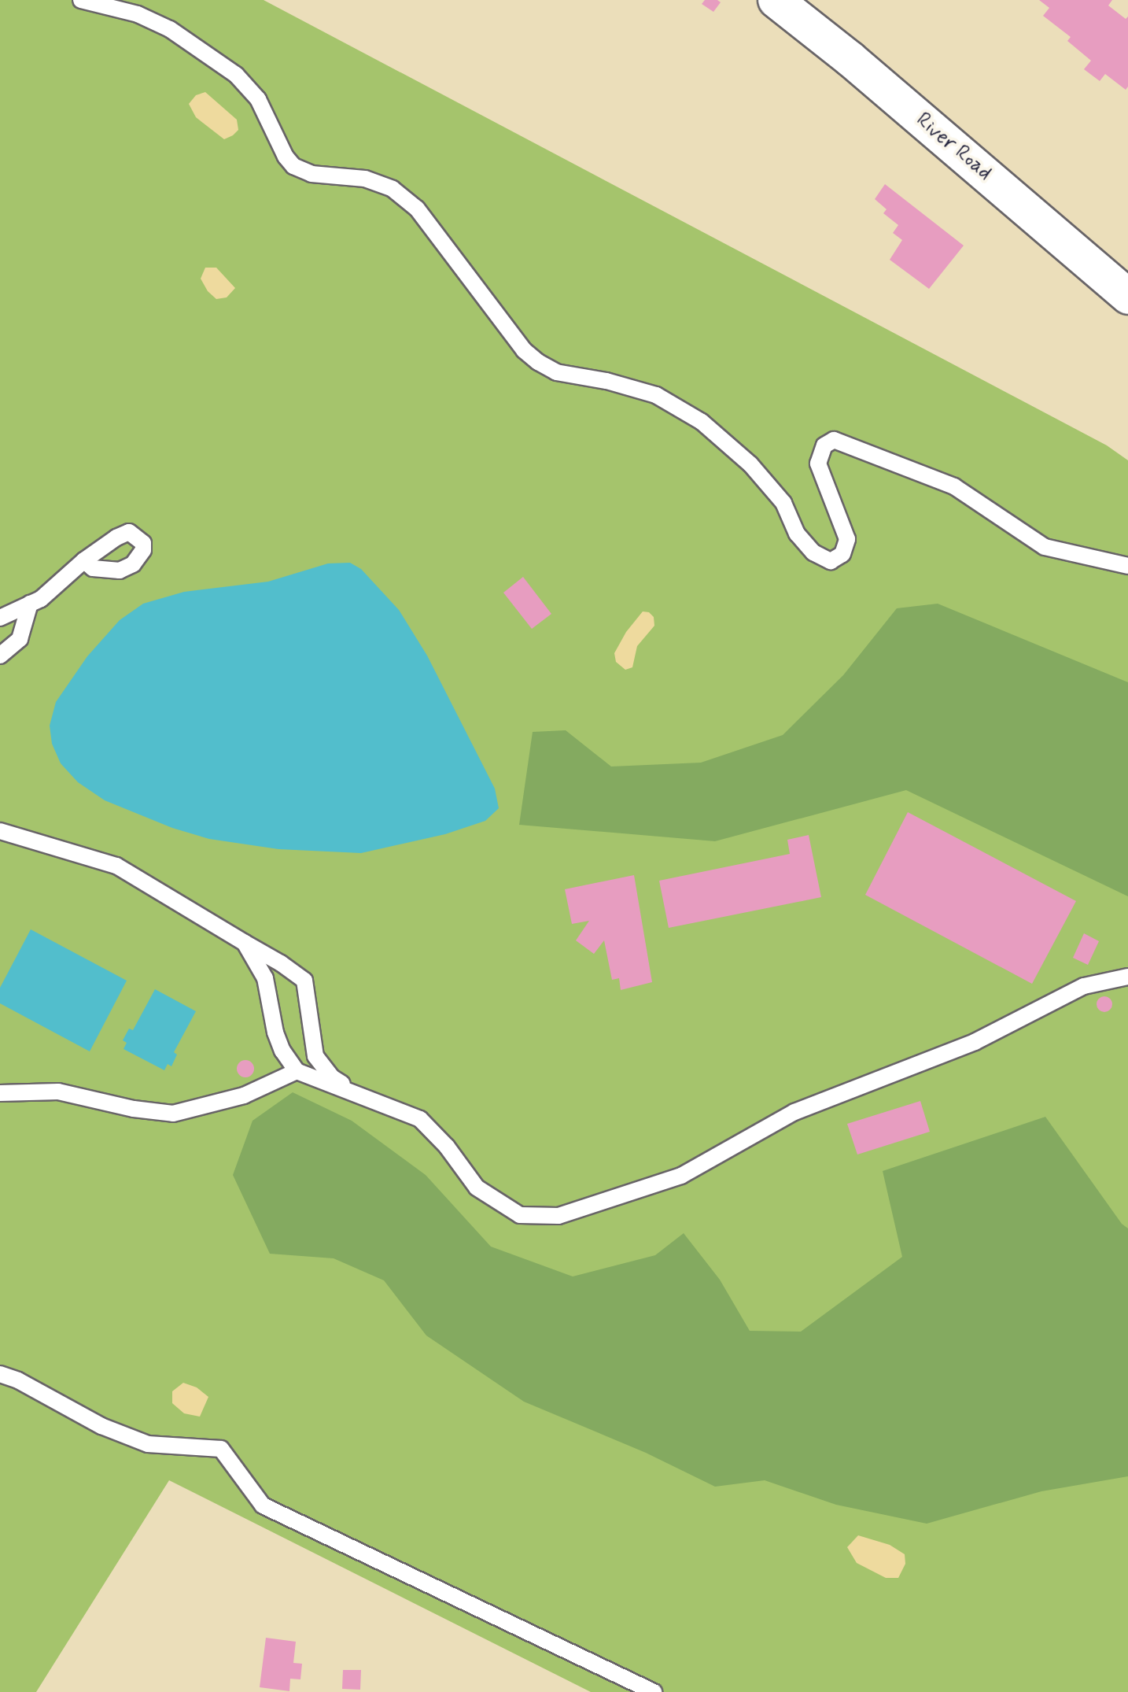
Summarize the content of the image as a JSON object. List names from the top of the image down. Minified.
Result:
{"streets":{"main road":["River Road"]}}
